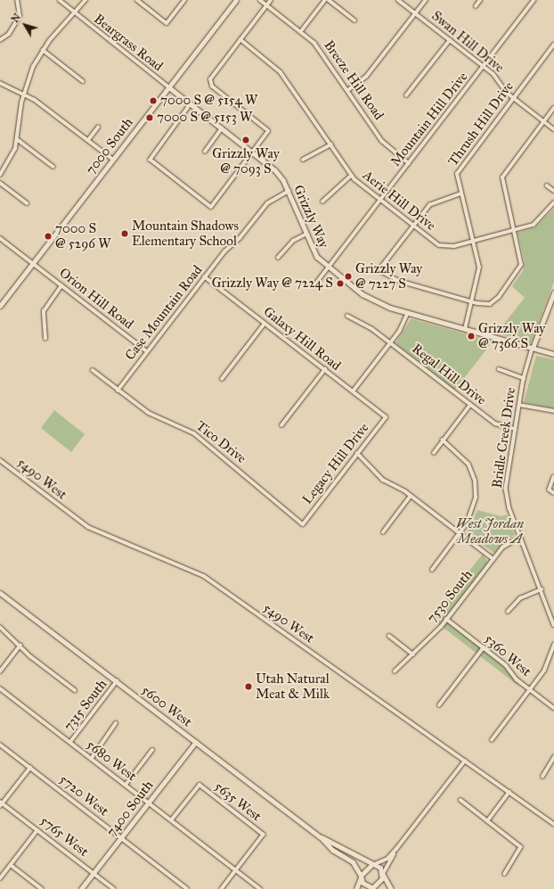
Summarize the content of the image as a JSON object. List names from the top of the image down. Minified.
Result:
{"streets":{"main road":["5600 West"],"street":["Swan Hill Drive","Beargrass Road","Breeze Hill Road","Mountain Hill Drive","Thrush Hill Drive","7000 South","Aerie Hill Drive","Grizzly Way","Orion Hill Road","Case Mountain Road","Galaxy Hill Road","Regal Hill Drive","Bridle Creek Drive","Tico Drive","Legacy Hill Drive","5490 West","7530 South","5360 West","7315 South","5680 West","5720 West","5635 West","7400 South","5765 West"]},"crossings":[["Swan Hill Drive","Mountain Hill Drive"],["Swan Hill Drive","Thrush Hill Drive"],["Beargrass Road","7000 South"],["Beargrass Road","Grizzly Way"],["Breeze Hill Road","Mountain Hill Drive"],["Mountain Hill Drive","Aerie Hill Drive"],["Mountain Hill Drive","Grizzly Way"],["Thrush Hill Drive","Aerie Hill Drive"],["Thrush Hill Drive","Grizzly Way"],["7000 South","Grizzly Way"],["7000 South","Orion Hill Road"],["Grizzly Way","Case Mountain Road"],["Grizzly Way","Bridle Creek Drive"],["Orion Hill Road","Case Mountain Road"],["Case Mountain Road","Galaxy Hill Road"],["Case Mountain Road","Tico Drive"],["Galaxy Hill Road","Legacy Hill Drive"],["Regal Hill Drive","Bridle Creek Drive"],["Bridle Creek Drive","7530 South"],["Tico Drive","Legacy Hill Drive"],["7530 South","5360 West"],["7315 South","5600 West"],["7315 South","5680 West"],["5600 West","7400 South"],["5680 West","5635 West"],["5680 West","7400 South"],["5720 West","7400 South"],["7400 South","5765 West"]],"parks":["West Jordan Meadows A"],"places":["7000 S @ 5154 W","7000 S @ 5153 W","Grizzly Way @ 7093 S","Mountain Shadows Elementary School","7000 S @ 5296 W","Grizzly Way @ 7227 S","Grizzly Way @ 7224 S","Grizzly Way @ 7366 S","Utah Natural Meat & Milk"],"north":"top left"}
